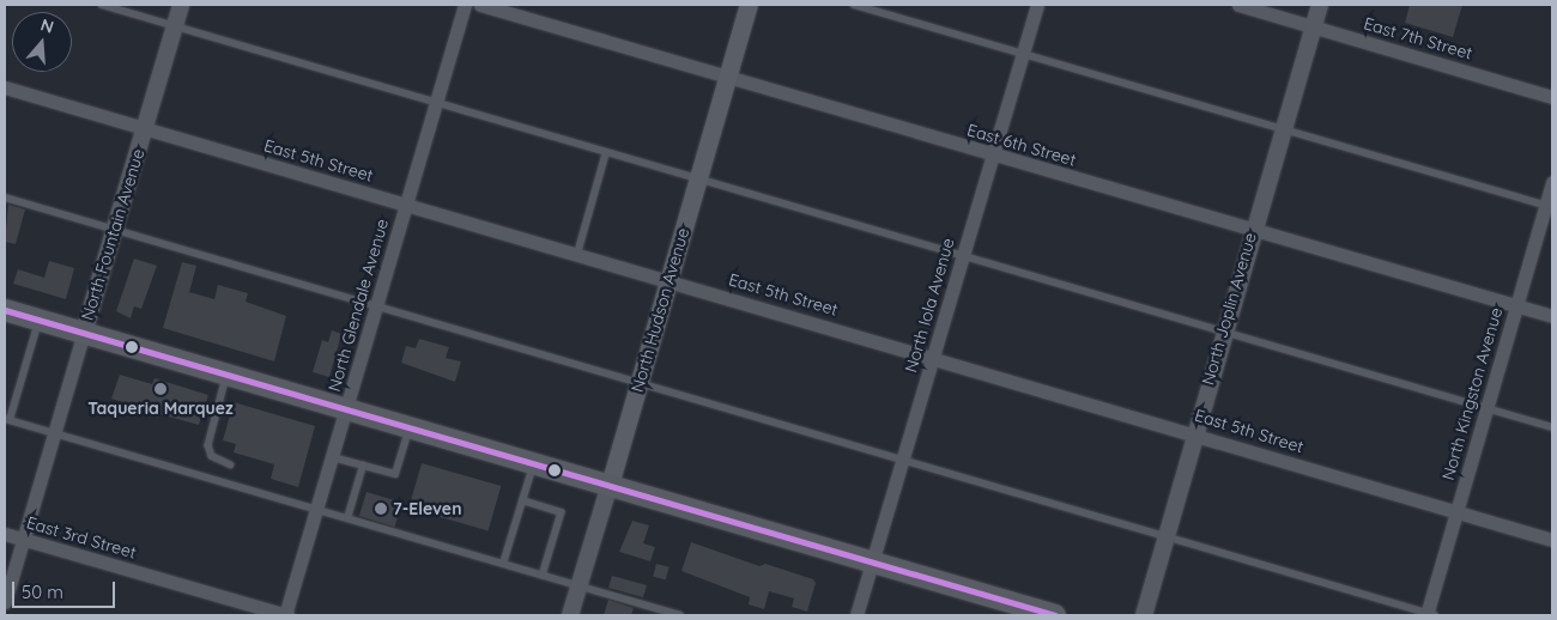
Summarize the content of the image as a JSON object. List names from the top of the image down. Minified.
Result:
{"streets":{"main road":["North Hudson Avenue"],"street":["East 7th Street","East 6th Street","East 5th Street","North Fountain Avenue","North Glendale Avenue","North Iola Avenue","North Joplin Avenue","North Kingston Avenue","East 3rd Street"]},"crossings":[["East 7th Street","North Joplin Avenue"],["East 6th Street","North Iola Avenue"],["East 6th Street","North Joplin Avenue"],["East 6th Street","North Hudson Avenue"],["East 6th Street","North Kingston Avenue"],["East 5th Street","North Fountain Avenue"],["East 5th Street","North Glendale Avenue"],["East 5th Street","North Iola Avenue"],["East 5th Street","North Joplin Avenue"],["East 5th Street","North Hudson Avenue"],["East 5th Street","North Kingston Avenue"],["North Fountain Avenue","East 3rd Street"],["North Glendale Avenue","East 3rd Street"]],"places":["Taqueria Marquez","7-Eleven"],"scale_bar":"50 m","north":"top"}
